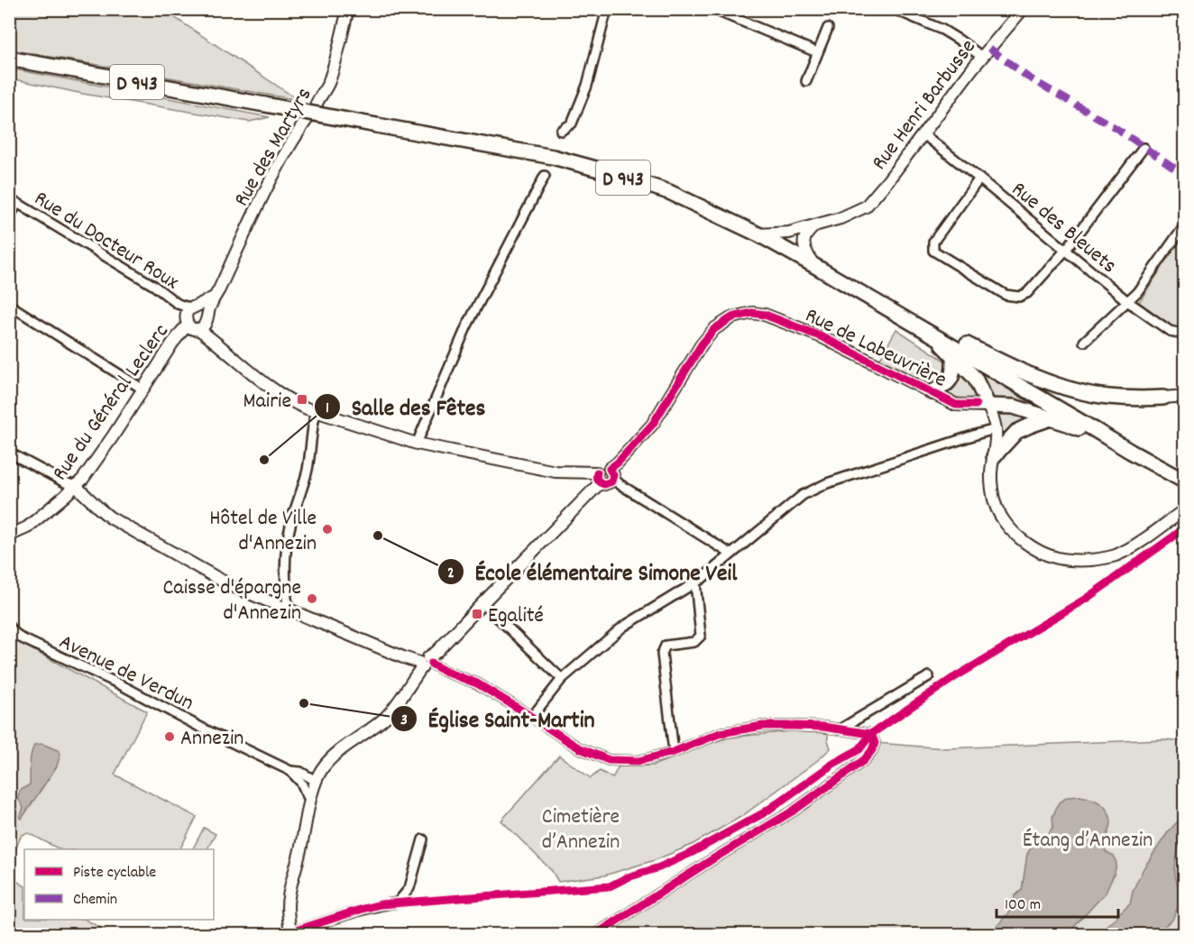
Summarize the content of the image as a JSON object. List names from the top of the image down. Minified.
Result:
{"streets":{"main road":["D 943"],"street":["Rue Henri Barbusse","Rue des Martyrs","Rue des Bleuets","Rue du Docteur Roux","Rue de Labeuvrière","Rue du Général Leclerc","Avenue de Verdun"]},"crossings":[["D 943","Rue Henri Barbusse"],["Rue Henri Barbusse","Rue des Bleuets"],["Rue du Docteur Roux","Rue du Général Leclerc"]],"parks":["Cimetière d’Annezin","Étang d’Annezin"],"places":{"transit":["Mairie","Egalité"],"other":["Salle des Fêtes","Hôtel de Ville d'Annezin","École élémentaire Simone Veil","Caisse d'épargne d'Annezin","Église Saint-Martin","Annezin"]},"legend":["Piste cyclable","Chemin"],"scale_bar":"100 m"}
